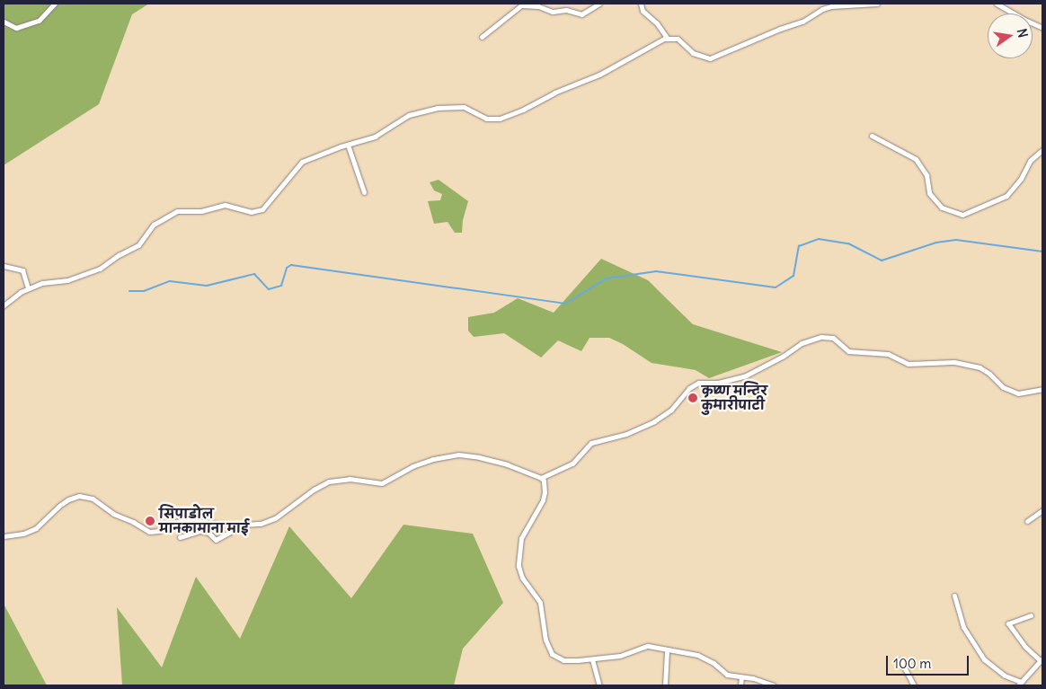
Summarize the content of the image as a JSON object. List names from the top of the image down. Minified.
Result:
{"places":["कृष्ण मन्दिर कुमारीपाटी","सिपाडोल मानकामाना माई"],"scale_bar":"100 m","north":"right"}
